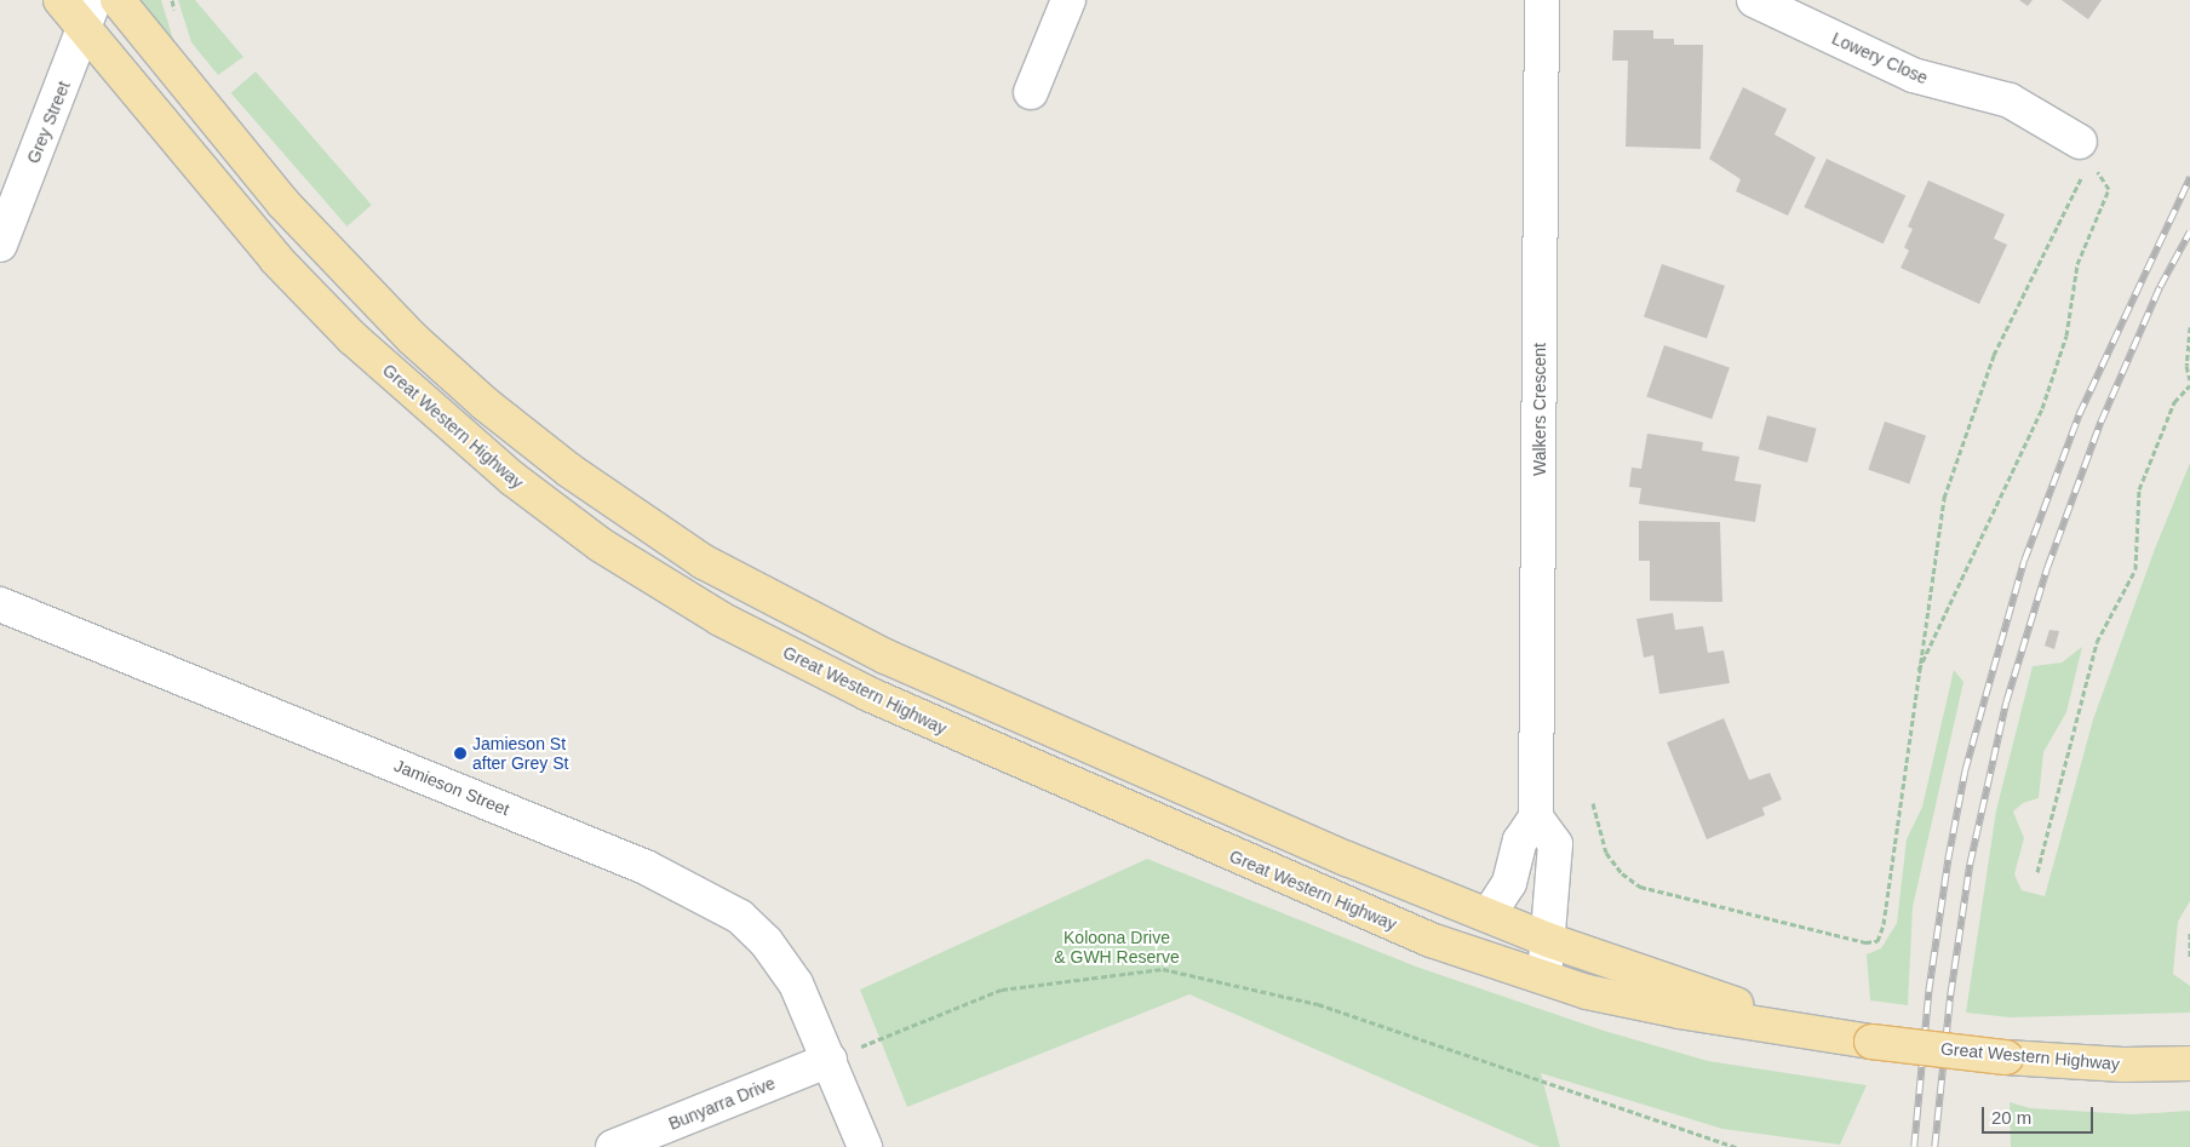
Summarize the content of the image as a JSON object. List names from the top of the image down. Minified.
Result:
{"streets":{"main road":["Great Western Highway"],"street":["Lowery Close","Grey Street","Walkers Crescent","Jamieson Street","Bunyarra Drive"]},"crossings":[["Grey Street","Great Western Highway"],["Jamieson Street","Bunyarra Drive"]],"parks":["Koloona Drive & GWH Reserve"],"places":["Jamieson St after Grey St"],"scale_bar":"20 m"}
